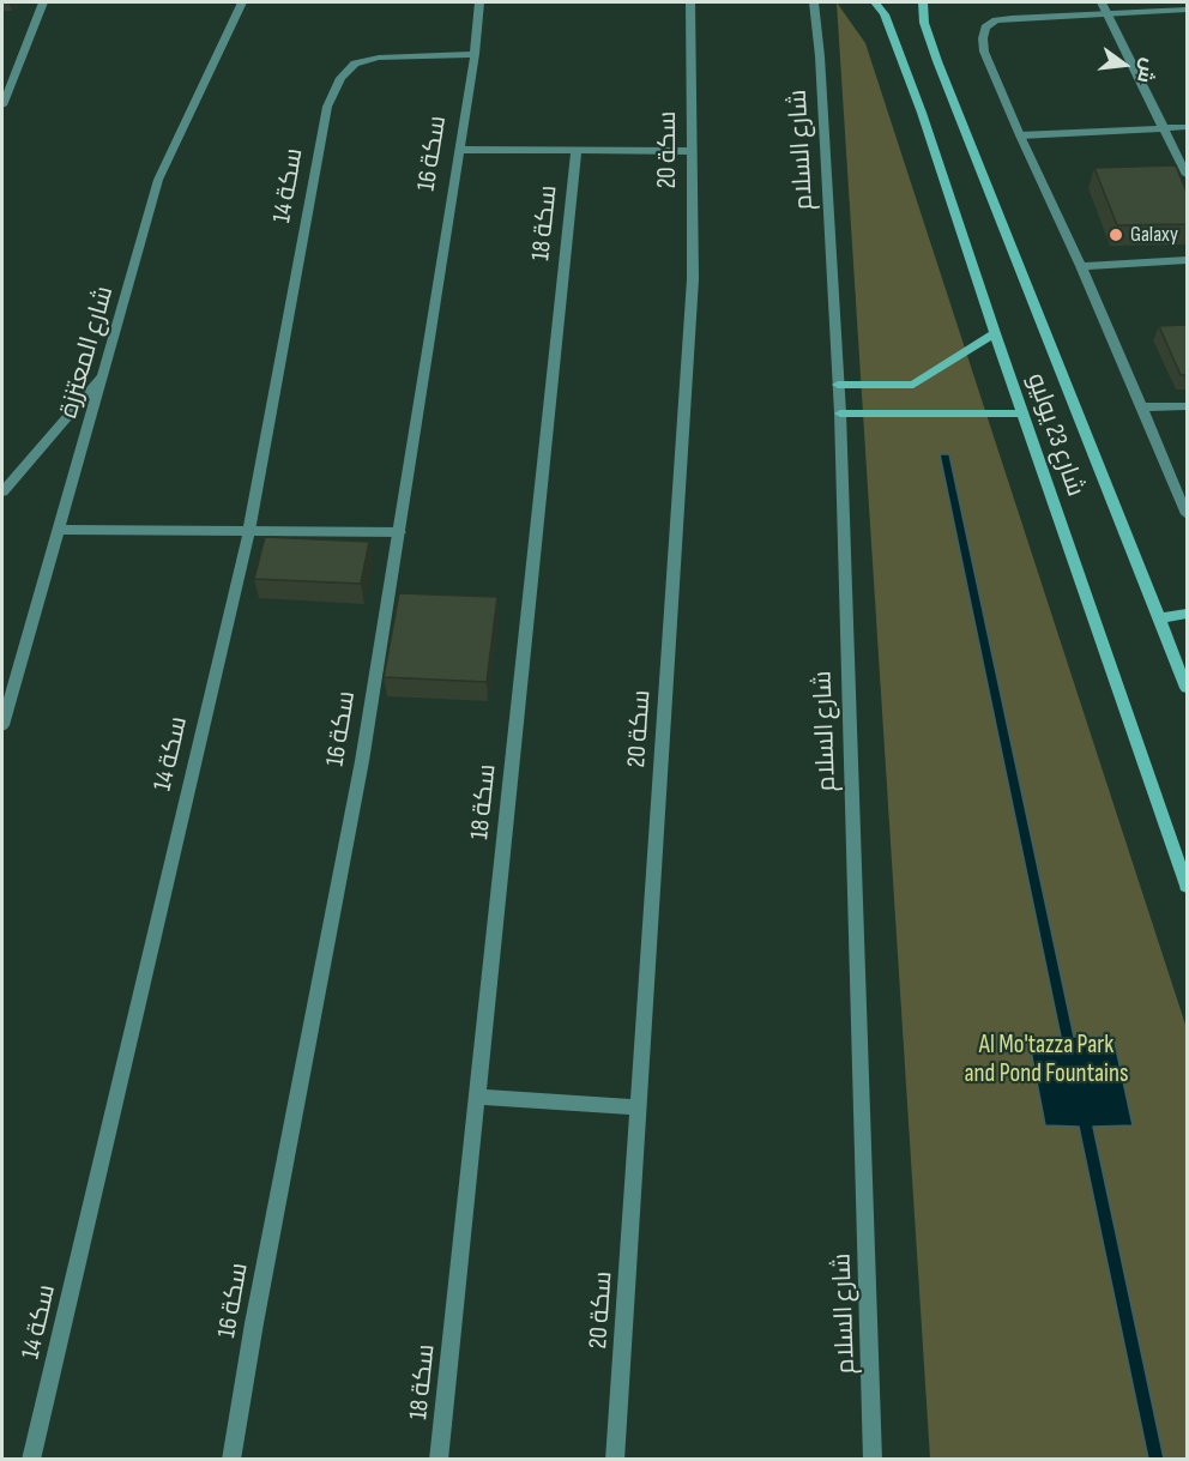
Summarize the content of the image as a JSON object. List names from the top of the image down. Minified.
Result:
{"streets":{"main road":["شارع 23 يوليو"],"street":["سكة 20","شارع السلام","سكة 16","سكة 14","سكة 18","شارع المعتززة"]},"crossings":[["سكة 16","سكة 14"]],"parks":["Al Mo'tazza Park and Pond Fountains"],"places":["Galaxy"],"north":"right"}
